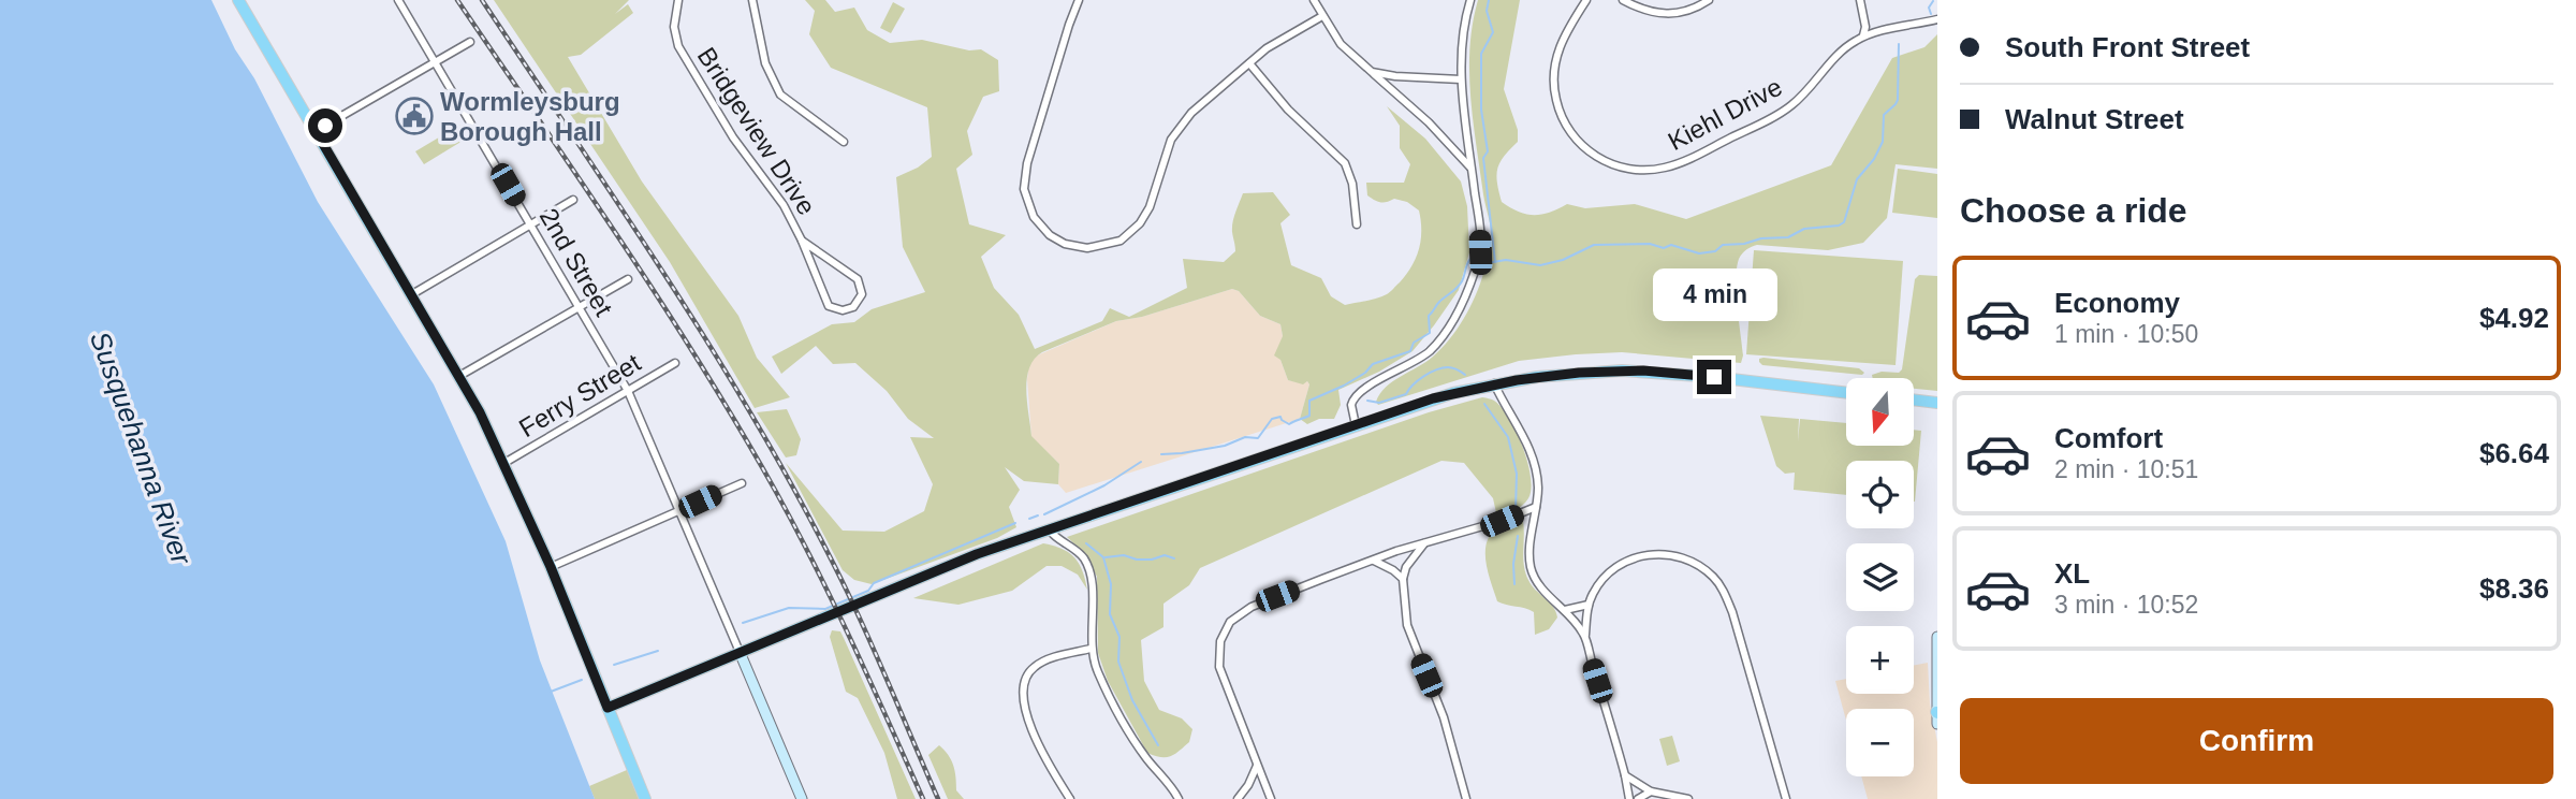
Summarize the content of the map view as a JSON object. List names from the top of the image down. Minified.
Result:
{"streets":{"street":["Kiehl Drive","Bridgeview Drive","2nd Street","Ferry Street"]},"crossings":[["2nd Street","Ferry Street"]],"water":["Susquehanna River"],"places":{"public building":["Wormleysburg Borough Hall"]},"north":"bottom","page":{"banner":["South Front Street","Walnut Street"],"heading":"Choose a ride","list":[{"name":"Economy","note":"1 min · 10:50","value":"$4.92"},{"name":"Comfort","note":"2 min · 10:51","value":"$6.64"},{"name":"XL","note":"3 min · 10:52","value":"$8.36"}],"bubble":"4 min","map_buttons":["+","−"],"buttons":"Confirm"}}
